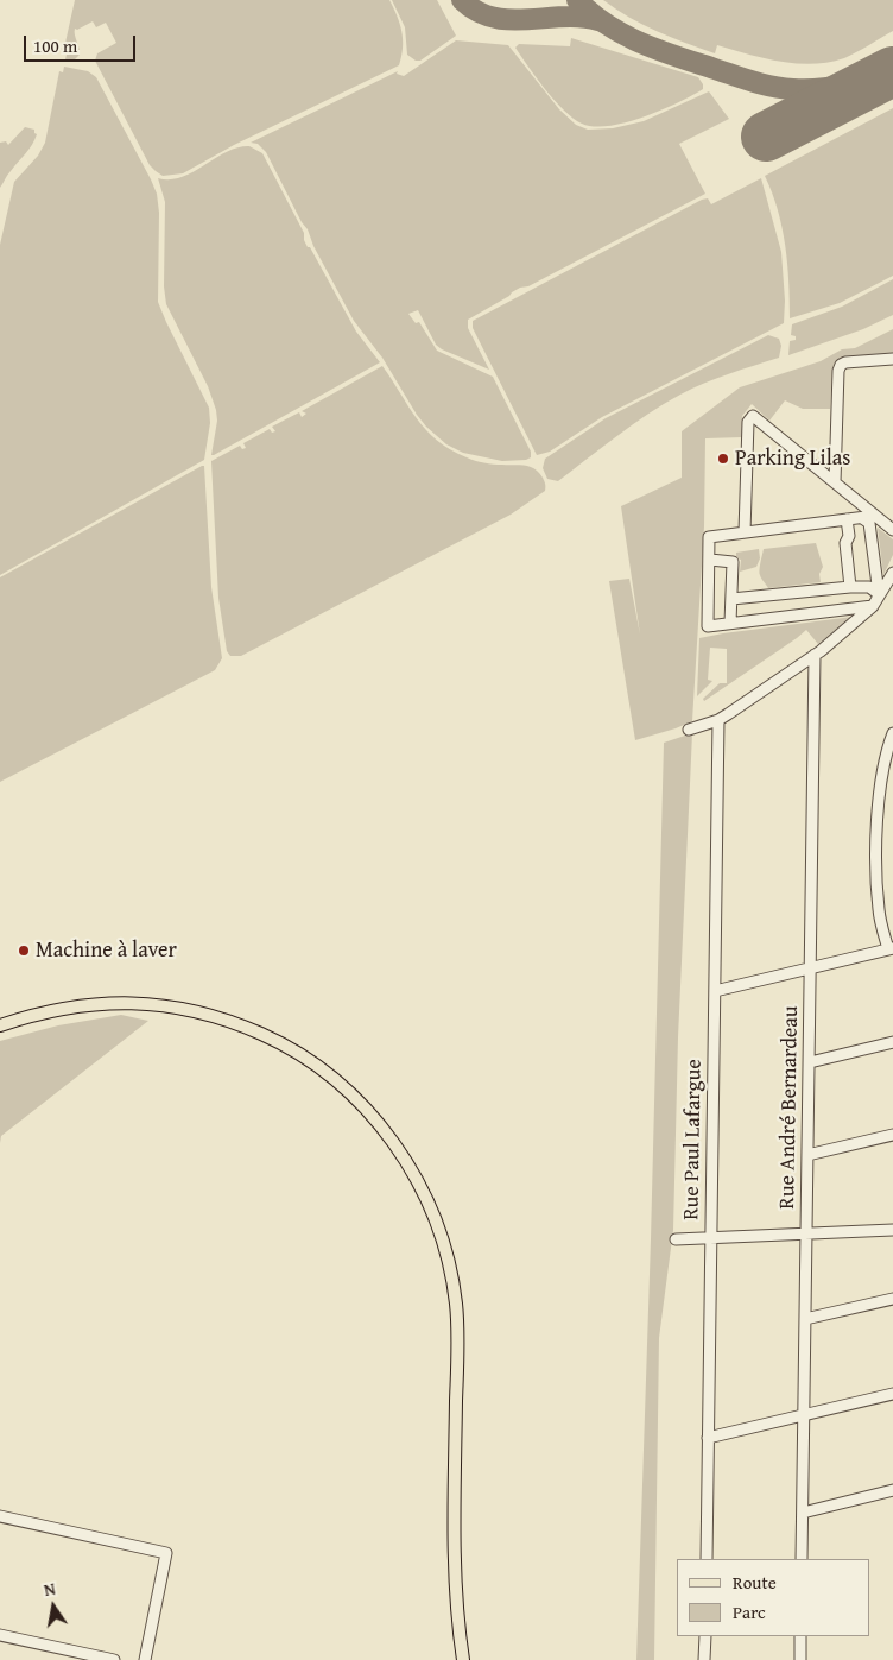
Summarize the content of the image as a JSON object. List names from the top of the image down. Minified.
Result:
{"streets":{"street":["Rue André Bernardeau","Rue Paul Lafargue"]},"places":["Parking Lilas","Machine à laver"],"legend":["Route","Parc"],"scale_bar":"100 m","north":"top"}
